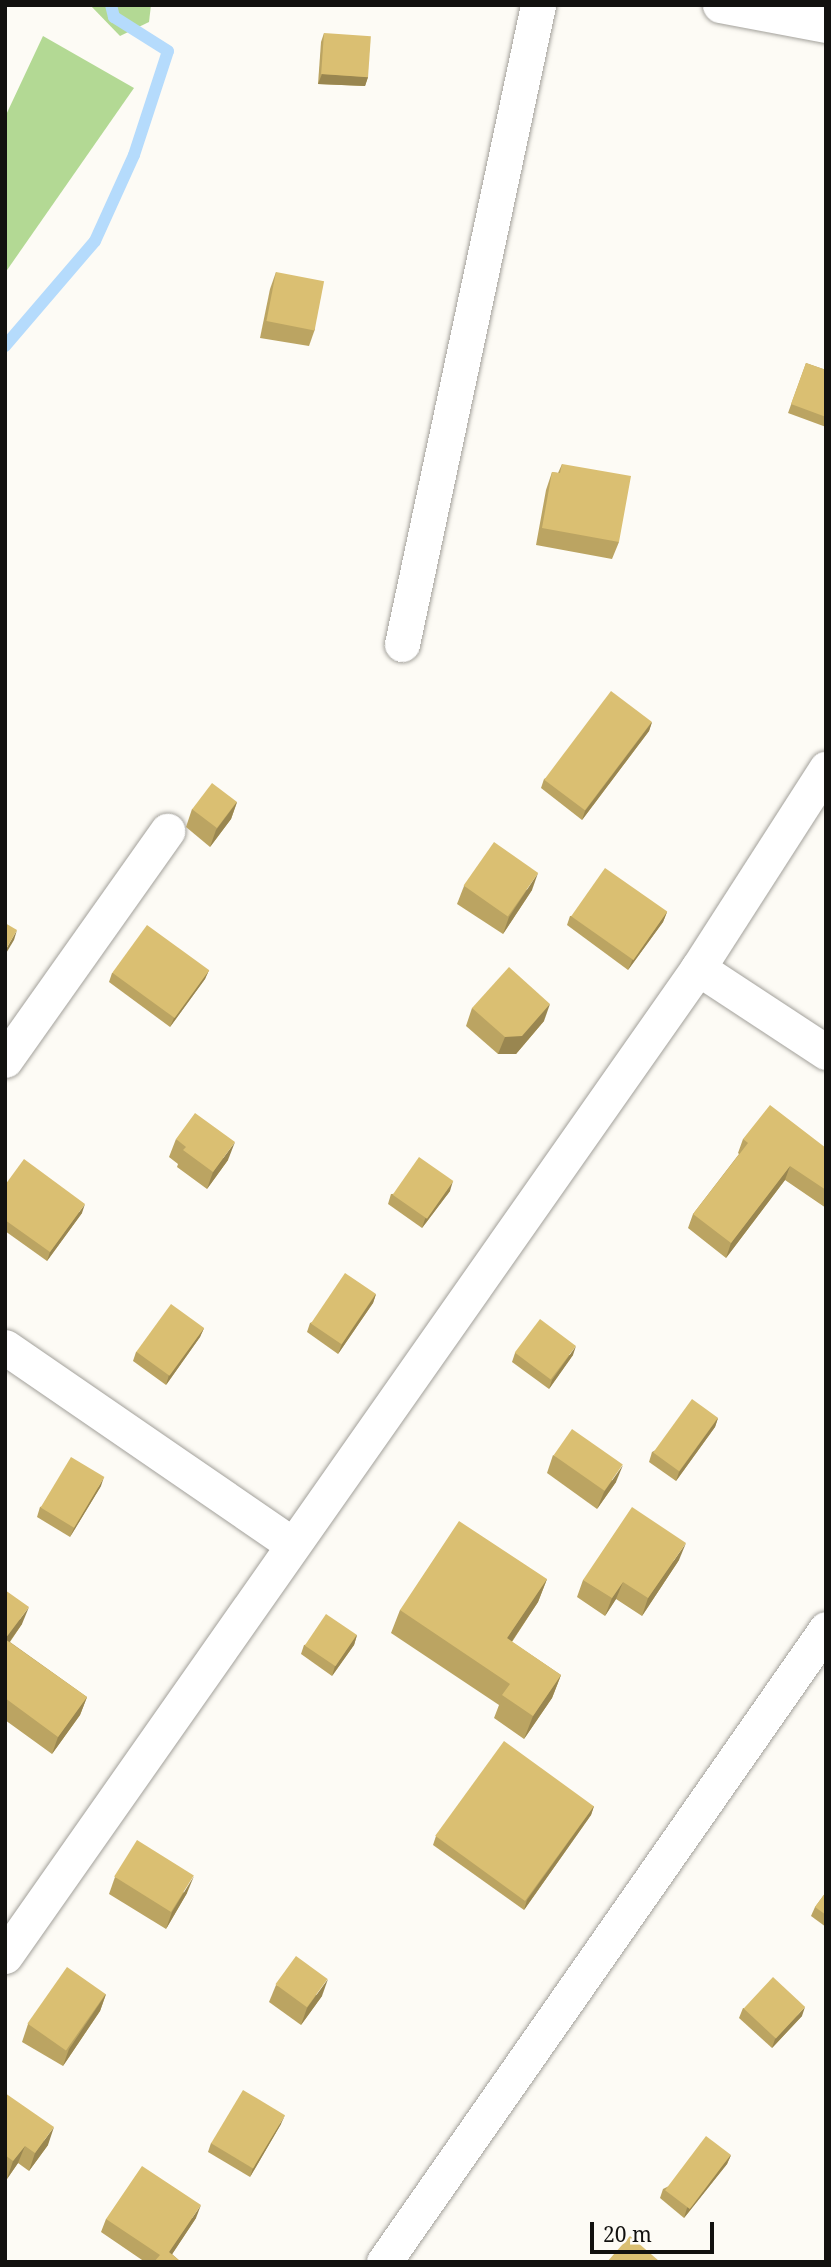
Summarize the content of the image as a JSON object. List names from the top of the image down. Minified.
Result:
{"scale_bar":"20 m"}
